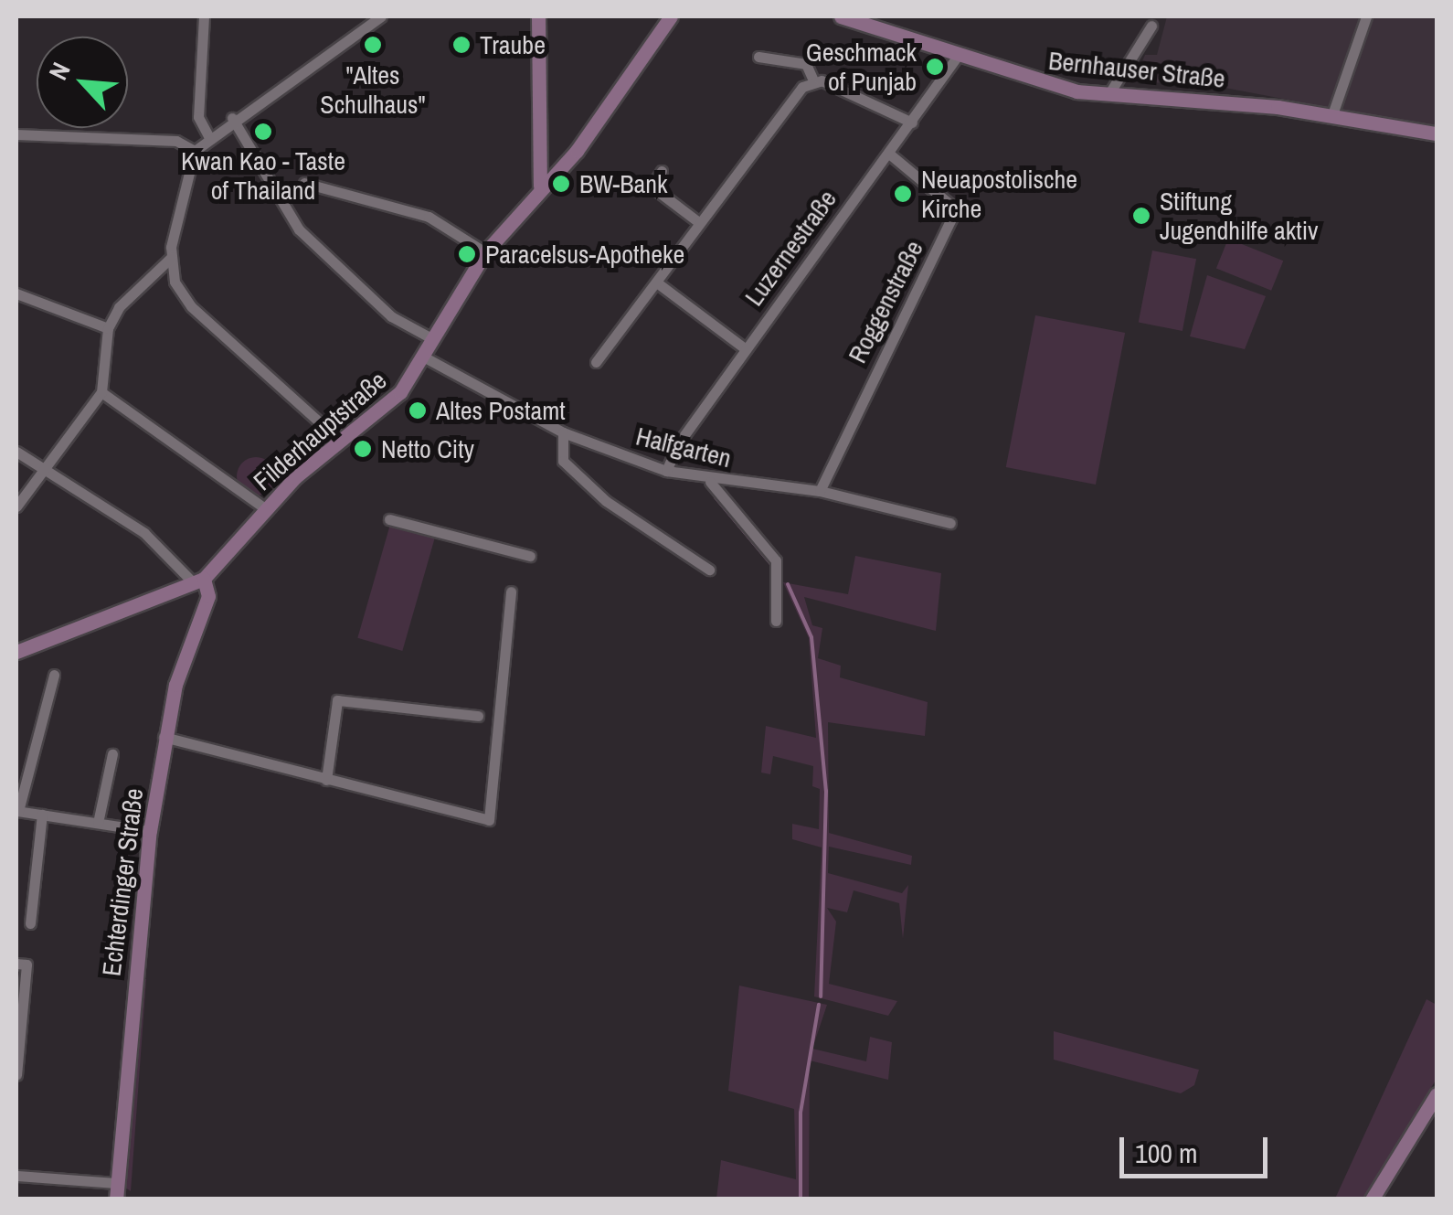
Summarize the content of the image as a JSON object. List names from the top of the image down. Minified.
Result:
{"streets":{"main road":["Bernhauser Straße","Filderhauptstraße","Echterdinger Straße"],"street":["Luzernestraße","Roggenstraße","Halfgarten"]},"crossings":[["Bernhauser Straße","Luzernestraße"],["Luzernestraße","Roggenstraße"],["Luzernestraße","Halfgarten"],["Roggenstraße","Halfgarten"],["Filderhauptstraße","Halfgarten"],["Filderhauptstraße","Echterdinger Straße"]],"places":["\"Altes Schulhaus\"","Traube","Geschmack of Punjab","Kwan Kao - Taste of Thailand","BW-Bank","Neuapostolische Kirche","Stiftung Jugendhilfe aktiv","Paracelsus-Apotheke","Altes Postamt","Netto City"],"scale_bar":"100 m","north":"top left"}
